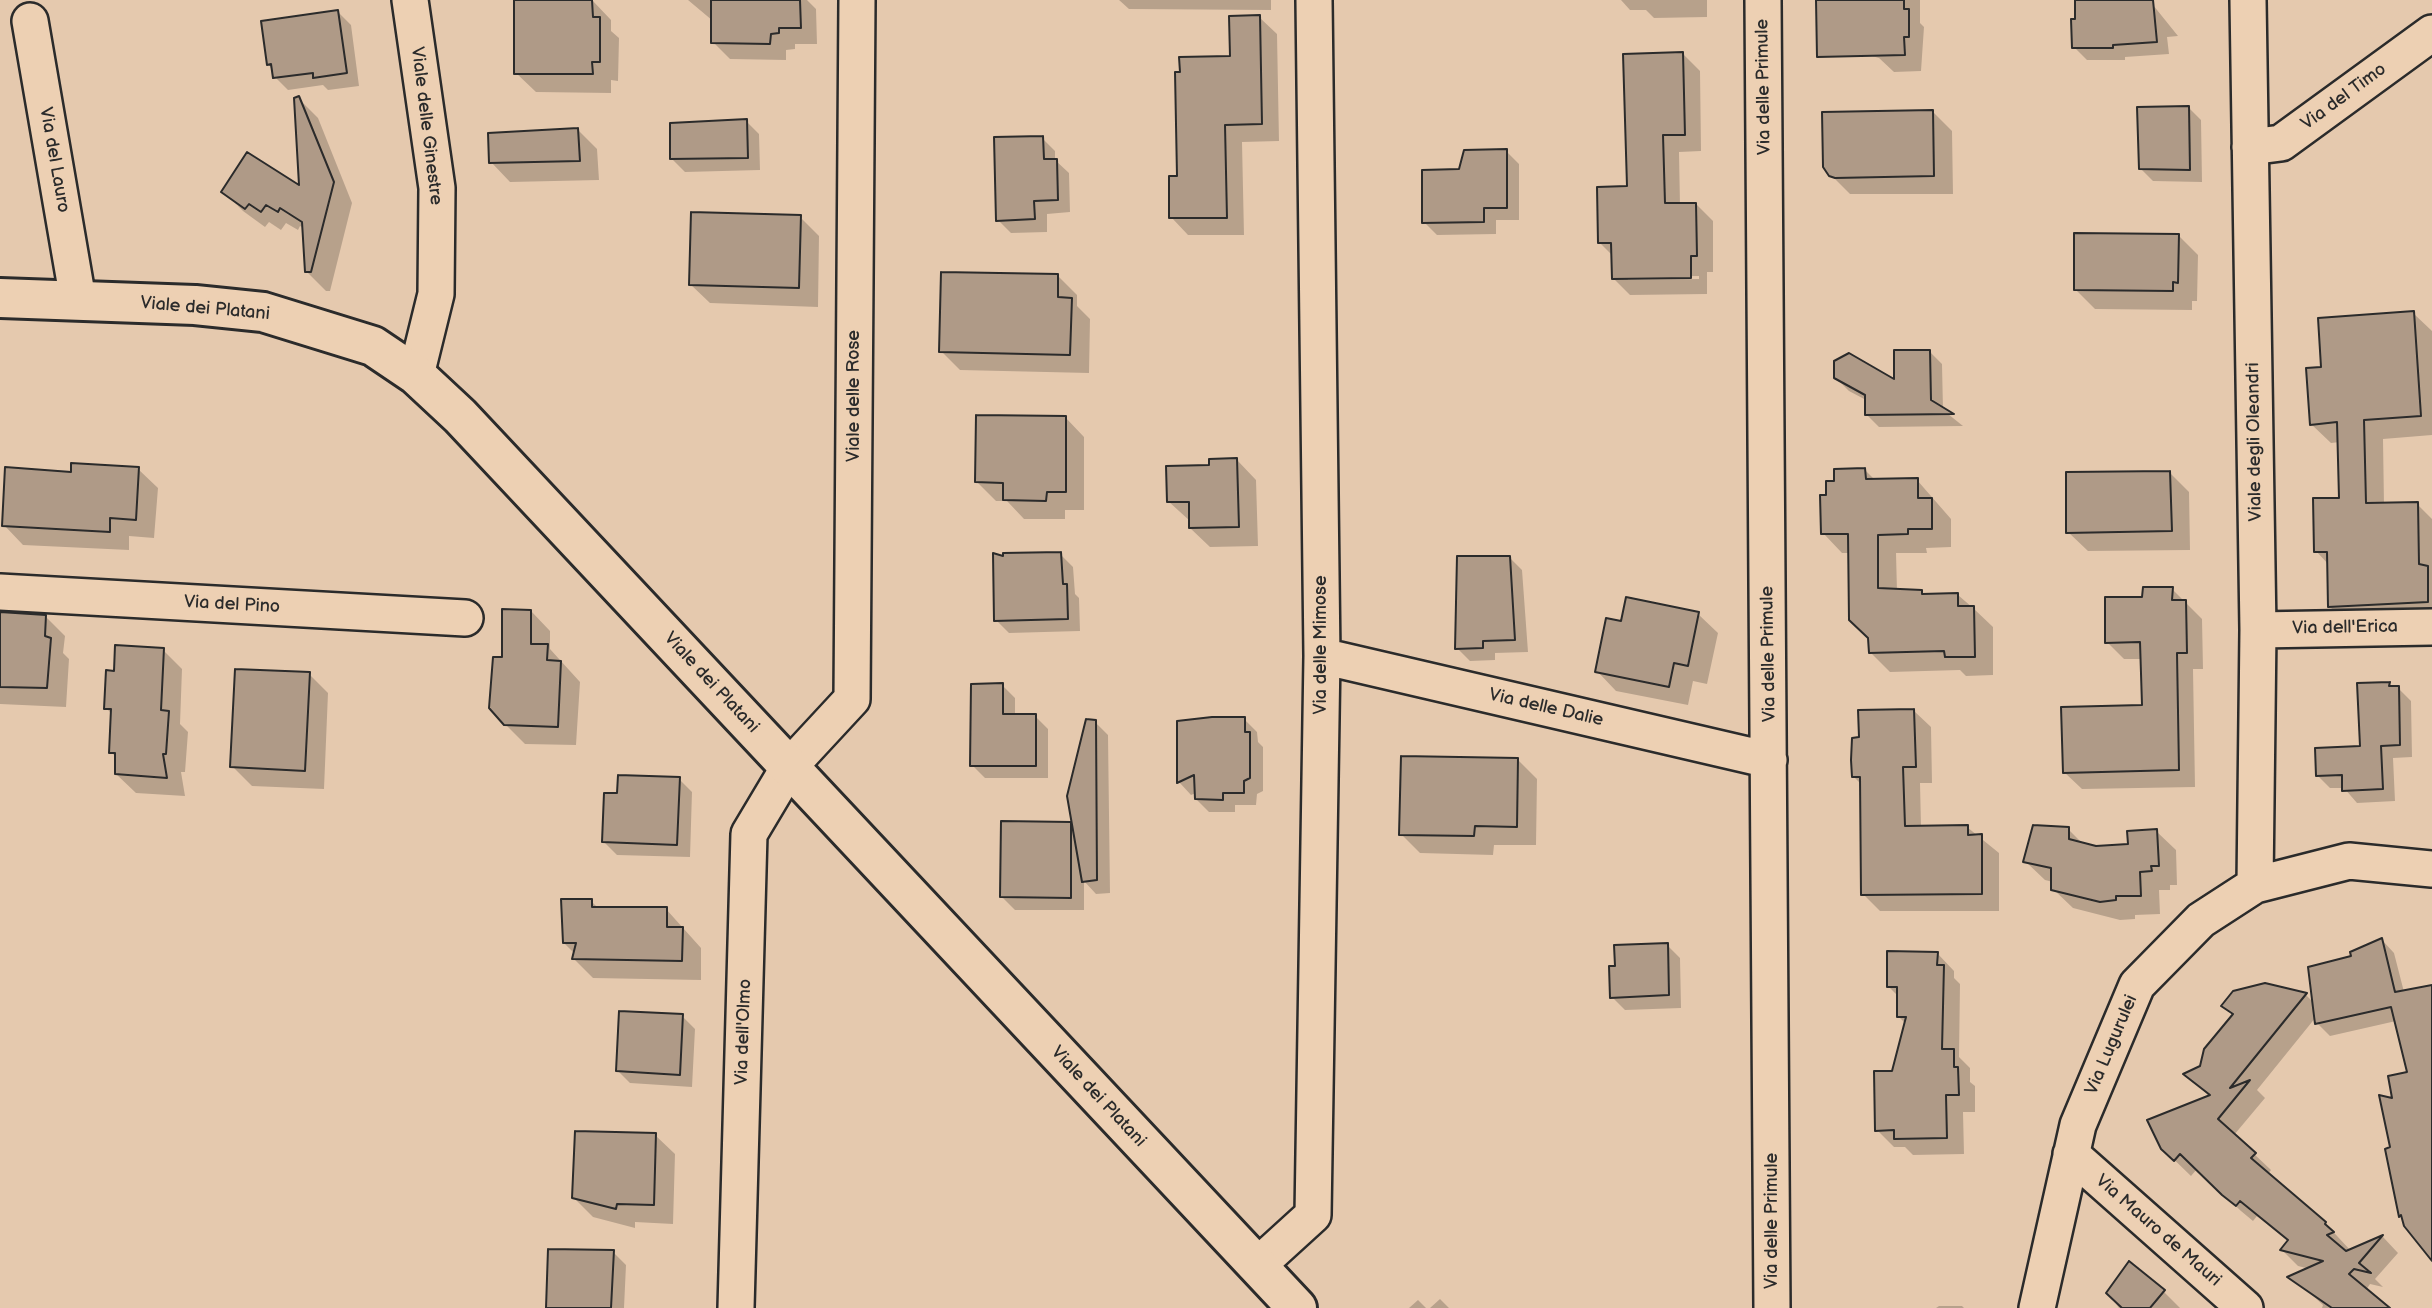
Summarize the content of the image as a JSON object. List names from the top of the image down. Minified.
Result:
{"streets":{"main road":["Viale dei Platani"],"street":["Via delle Primule","Via del Timo","Viale delle Ginestre","Via del Lauro","Viale delle Rose","Viale degli Oleandri","Via del Pino","Via dell'Erica","Via delle Mimose","Via delle Dalie","Via dell'Olmo","Via Lugurulei","Via Mauro de Mauri"]},"crossings":[["Via delle Primule","Via delle Dalie"],["Via del Timo","Viale degli Oleandri"],["Viale delle Ginestre","Viale dei Platani"],["Via del Lauro","Viale dei Platani"],["Viale dei Platani","Viale delle Rose"],["Viale dei Platani","Via delle Mimose"],["Viale dei Platani","Via dell'Olmo"],["Viale delle Rose","Via dell'Olmo"],["Viale degli Oleandri","Via dell'Erica"],["Viale degli Oleandri","Via Lugurulei"],["Via delle Mimose","Via delle Dalie"],["Via Lugurulei","Via Mauro de Mauri"]]}
